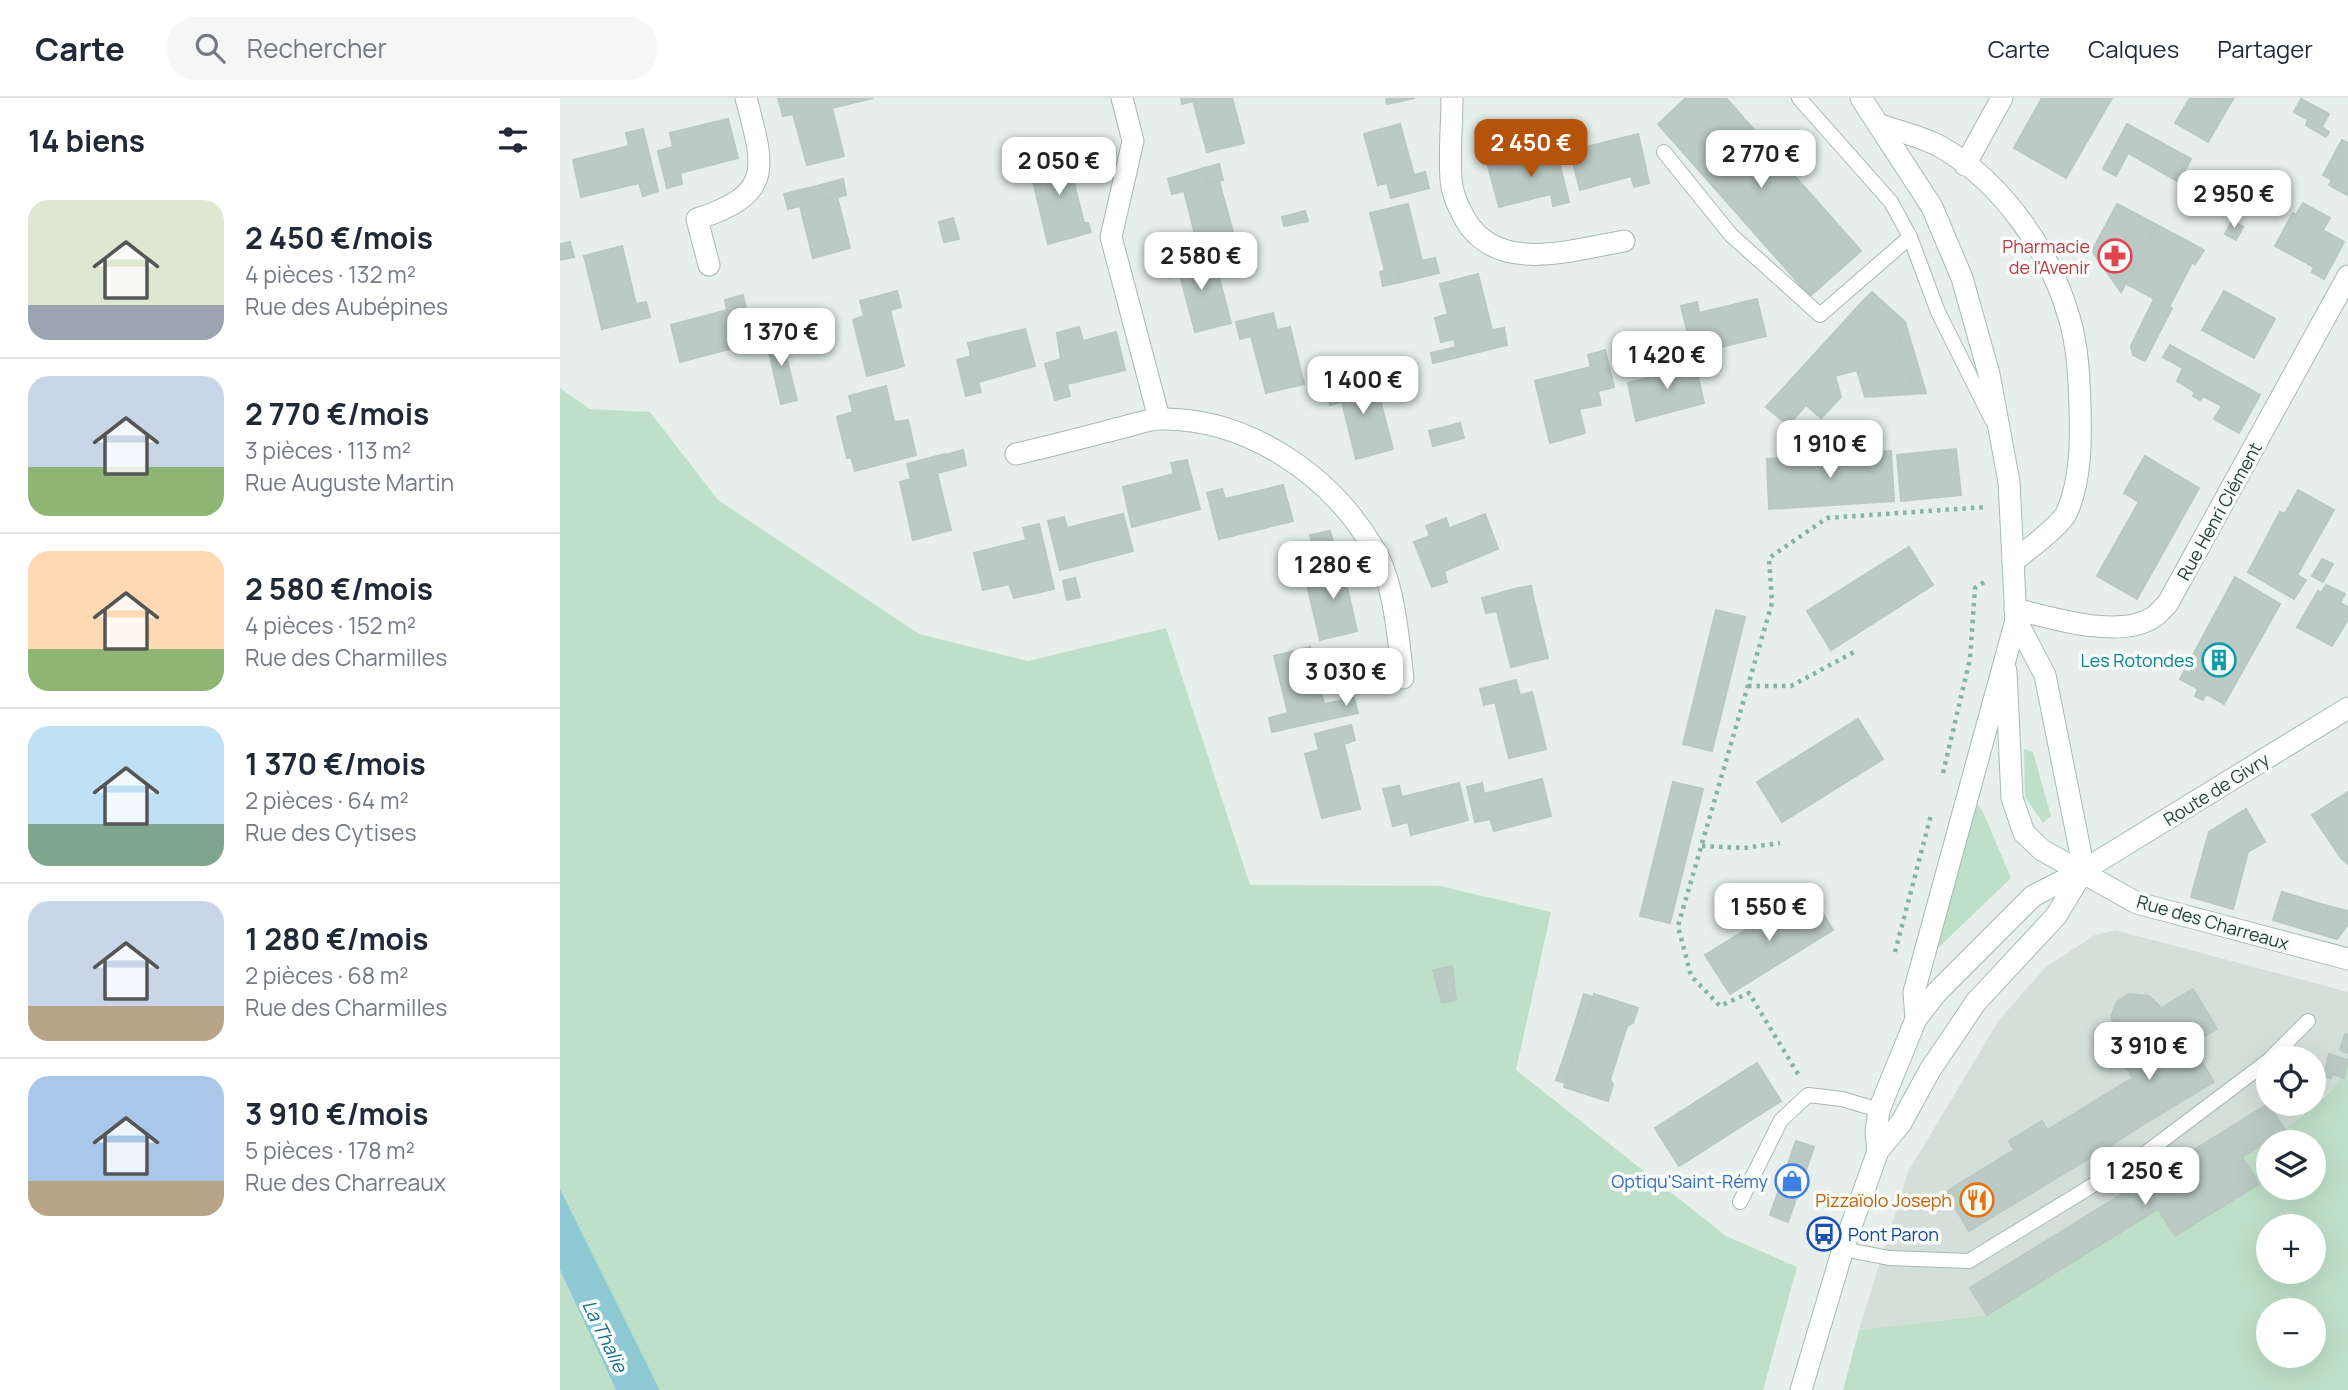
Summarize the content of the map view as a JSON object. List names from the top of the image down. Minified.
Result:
{"streets":{"main road":["Rue Henri Clément","Route de Givry","Rue des Charreaux"]},"crossings":[["Route de Givry","Rue des Charreaux"]],"water":["La Thalie"],"places":{"pharmacy":["Pharmacie de l'Avenir"],"building":["Les Rotondes"],"shop":["Optiqu'Saint-Rémy"],"restaurant":["Pizzaïolo Joseph"],"bus stop":["Pont Paron"]},"page":{"header":"Carte","search":"Rechercher","nav":["Carte","Calques","Partager"],"heading":"14 biens","price":["2 450 €","2 770 €","2 050 €","2 950 €","2 580 €","1 370 €","1 420 €","1 400 €","1 910 €","1 280 €","3 030 €","1 550 €","3 910 €","1 250 €"],"list":[{"name":"2 450 €/mois","note":"4 pièces · 132 m² · Rue des Aubépines"},{"name":"2 770 €/mois","note":"3 pièces · 113 m² · Rue Auguste Martin"},{"name":"2 580 €/mois","note":"4 pièces · 152 m² · Rue des Charmilles"},{"name":"1 370 €/mois","note":"2 pièces · 64 m² · Rue des Cytises"},{"name":"1 280 €/mois","note":"2 pièces · 68 m² · Rue des Charmilles"},{"name":"3 910 €/mois","note":"5 pièces · 178 m² · Rue des Charreaux"}],"map_buttons":["+","−"]}}
